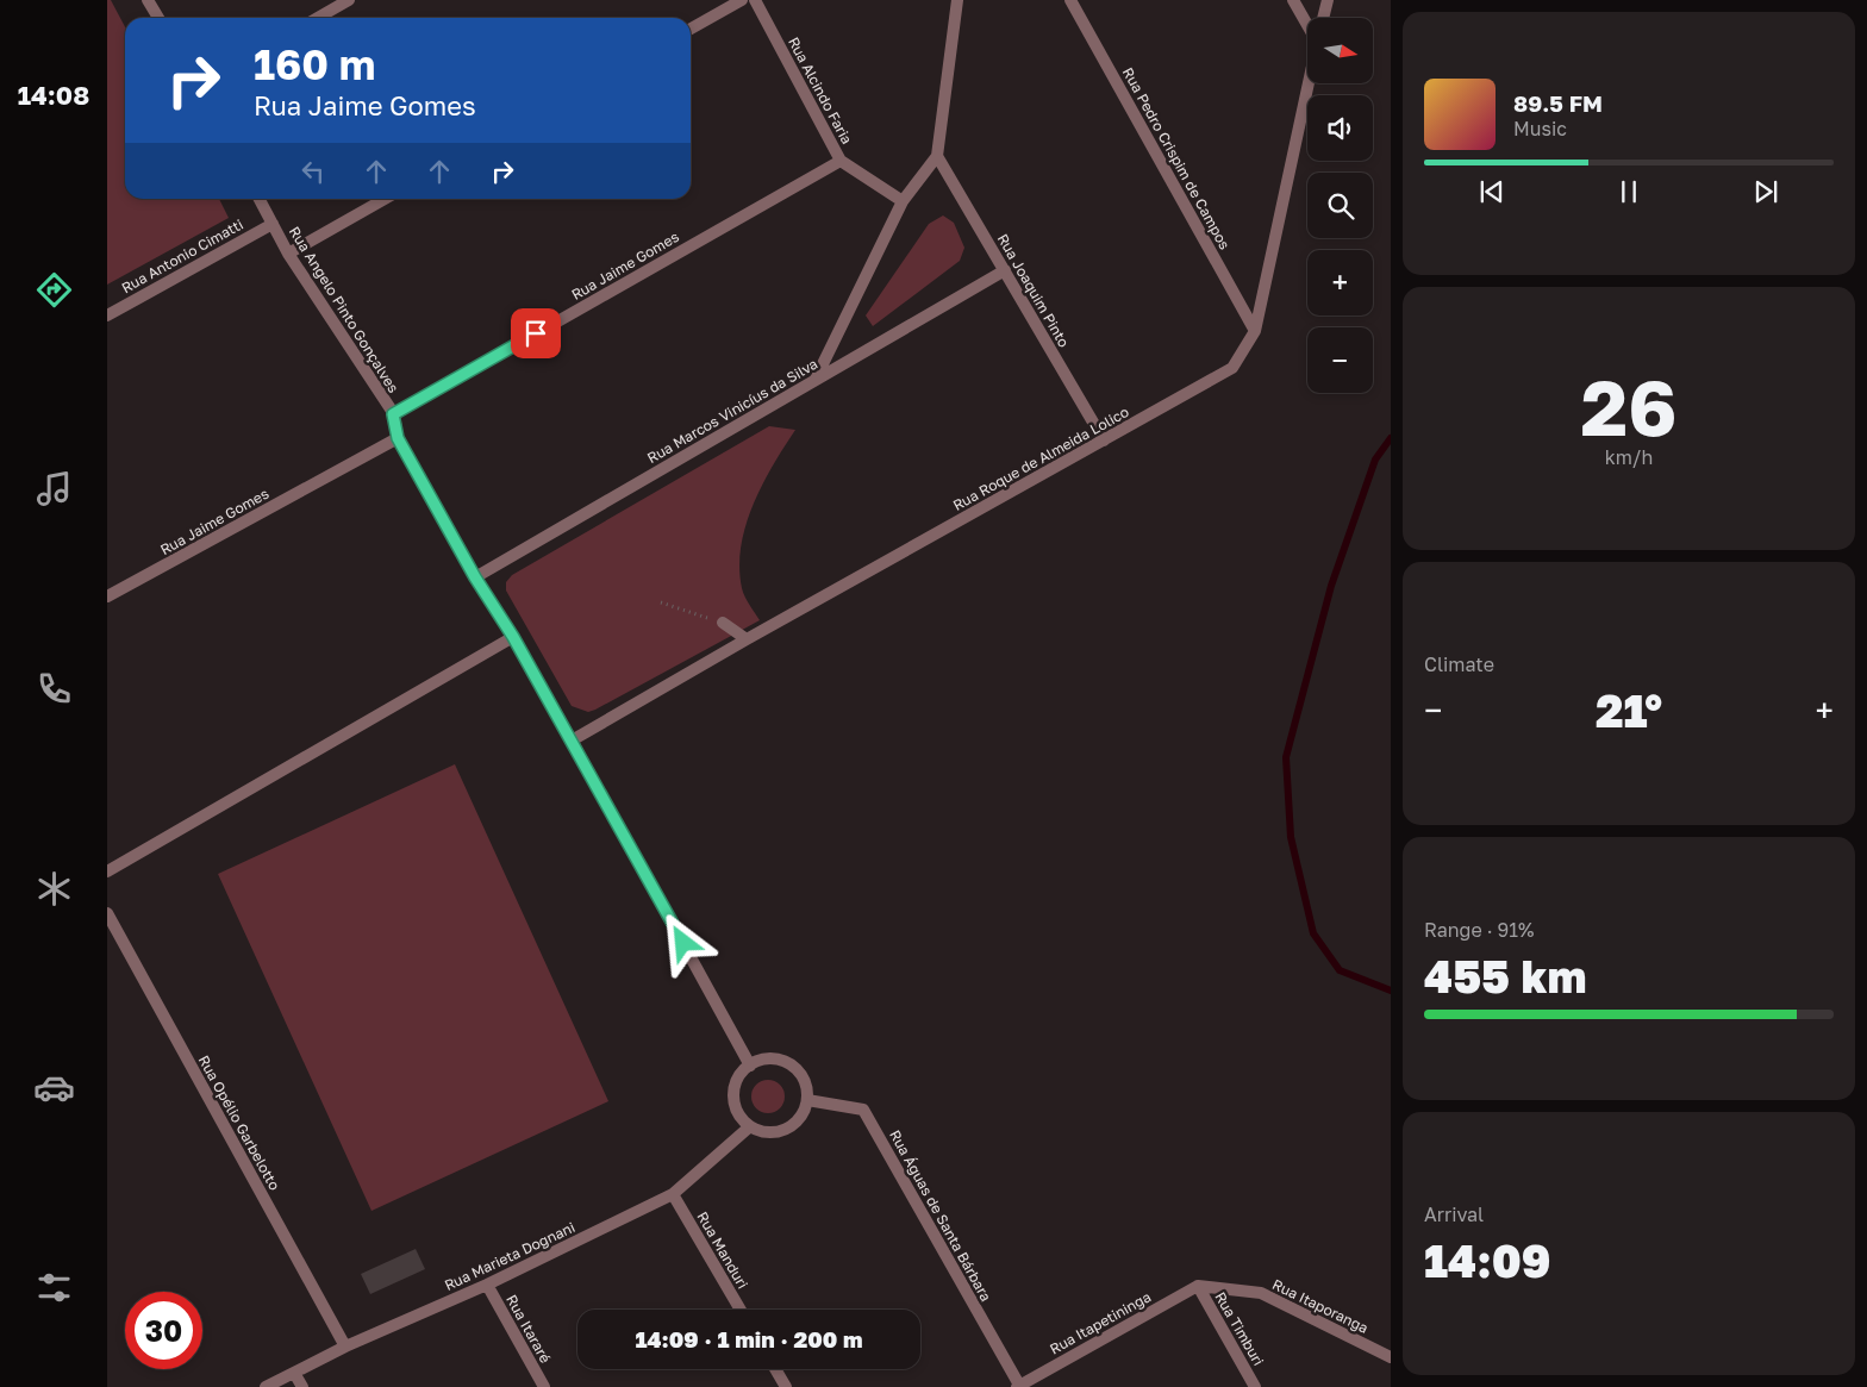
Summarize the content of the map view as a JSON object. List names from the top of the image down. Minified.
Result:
{"streets":{"street":["Rua Alcindo Faria","Rua Pedro Crispim de Campos","Rua Antonio Cimatti","Rua Jaime Gomes","Rua Joaquim Pinto","Rua Angelo Pinto Gonçalves","Rua Marcos Vinicíus da Silva","Rua Roque de Almeida Lolico","Rua Opélio Garbelotto","Rua Águas de Santa Bárbara","Rua Manduri","Rua Marieta Dognani","Rua Itaporanga","Rua Itapetininga","Rua Itararé","Rua Timburi"]},"crossings":[["Rua Alcindo Faria","Rua Jaime Gomes"],["Rua Pedro Crispim de Campos","Rua Roque de Almeida Lolico"],["Rua Antonio Cimatti","Rua Angelo Pinto Gonçalves"],["Rua Jaime Gomes","Rua Angelo Pinto Gonçalves"],["Rua Joaquim Pinto","Rua Marcos Vinicíus da Silva"],["Rua Joaquim Pinto","Rua Roque de Almeida Lolico"],["Rua Angelo Pinto Gonçalves","Rua Marcos Vinicíus da Silva"],["Rua Angelo Pinto Gonçalves","Rua Roque de Almeida Lolico"],["Rua Angelo Pinto Gonçalves","Rua Águas de Santa Bárbara"],["Rua Angelo Pinto Gonçalves","Rua Marieta Dognani"],["Rua Opélio Garbelotto","Rua Marieta Dognani"],["Rua Águas de Santa Bárbara","Rua Marieta Dognani"],["Rua Águas de Santa Bárbara","Rua Itapetininga"],["Rua Manduri","Rua Marieta Dognani"],["Rua Marieta Dognani","Rua Itararé"],["Rua Itaporanga","Rua Itapetininga"],["Rua Itaporanga","Rua Timburi"],["Rua Itapetininga","Rua Timburi"]],"north":"right","page":{"tabs":"14:08","map_buttons":["+","−"],"turn":["160 m","Rua Jaime Gomes"],"song":["89.5 FM","Music"],"tile":[["26","km/h"],"Climate",["Range · 91%","455 km"],["Arrival","14:09"]],"heat":["−","21°","+"],"limit":"30","trip":"14:09 · 1 min · 200 m"}}
